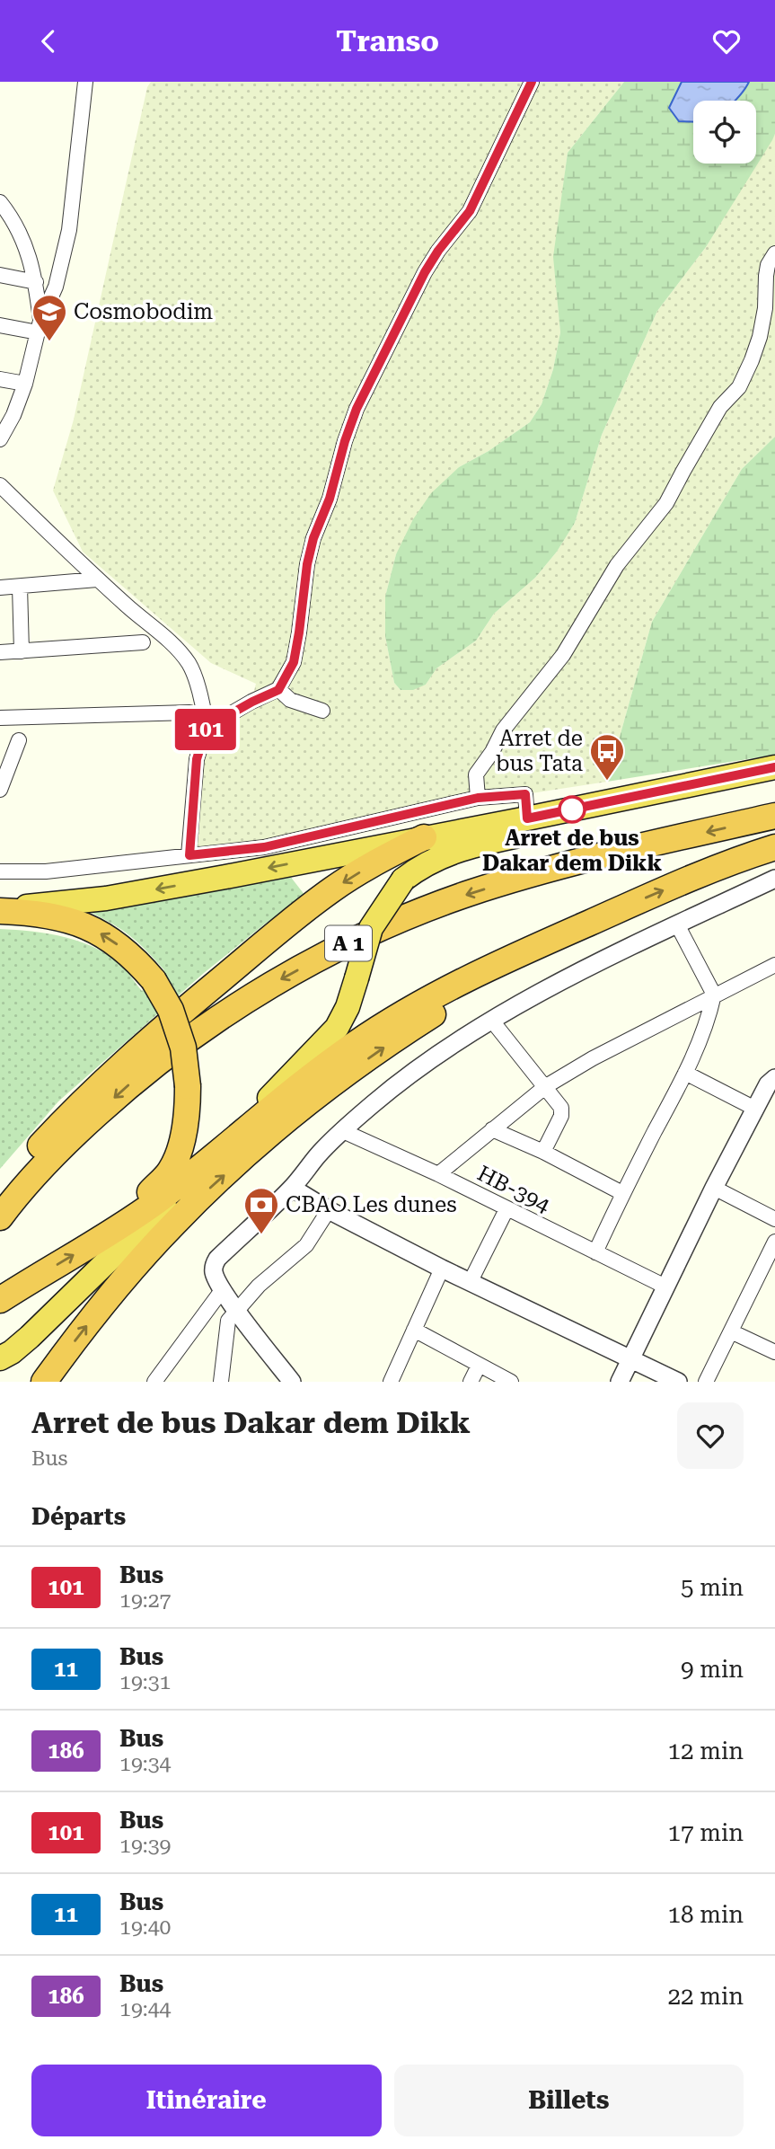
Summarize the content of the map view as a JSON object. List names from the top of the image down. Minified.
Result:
{"streets":{"highway":["A 1"],"street":["HB-394"]},"places":{"school or university":["Cosmobodim"],"bus stop":["Arret de bus Tata"],"other":["Arret de bus Dakar dem Dikk"],"bank":["CBAO Les dunes"]},"lines":["bus line 101"],"page":{"header":"Transo","on_map":"101","heading":[["Arret de bus Dakar dem Dikk","Bus"],"Départs"],"list":[{"mark":"101","name":"Bus","note":"19:27","value":"5 min"},{"mark":"11","name":"Bus","note":"19:31","value":"9 min"},{"mark":"186","name":"Bus","note":"19:34","value":"12 min"},{"mark":"101","name":"Bus","note":"19:39","value":"17 min"},{"mark":"11","name":"Bus","note":"19:40","value":"18 min"},{"mark":"186","name":"Bus","note":"19:44","value":"22 min"}],"buttons":["Itinéraire","Billets"]}}
